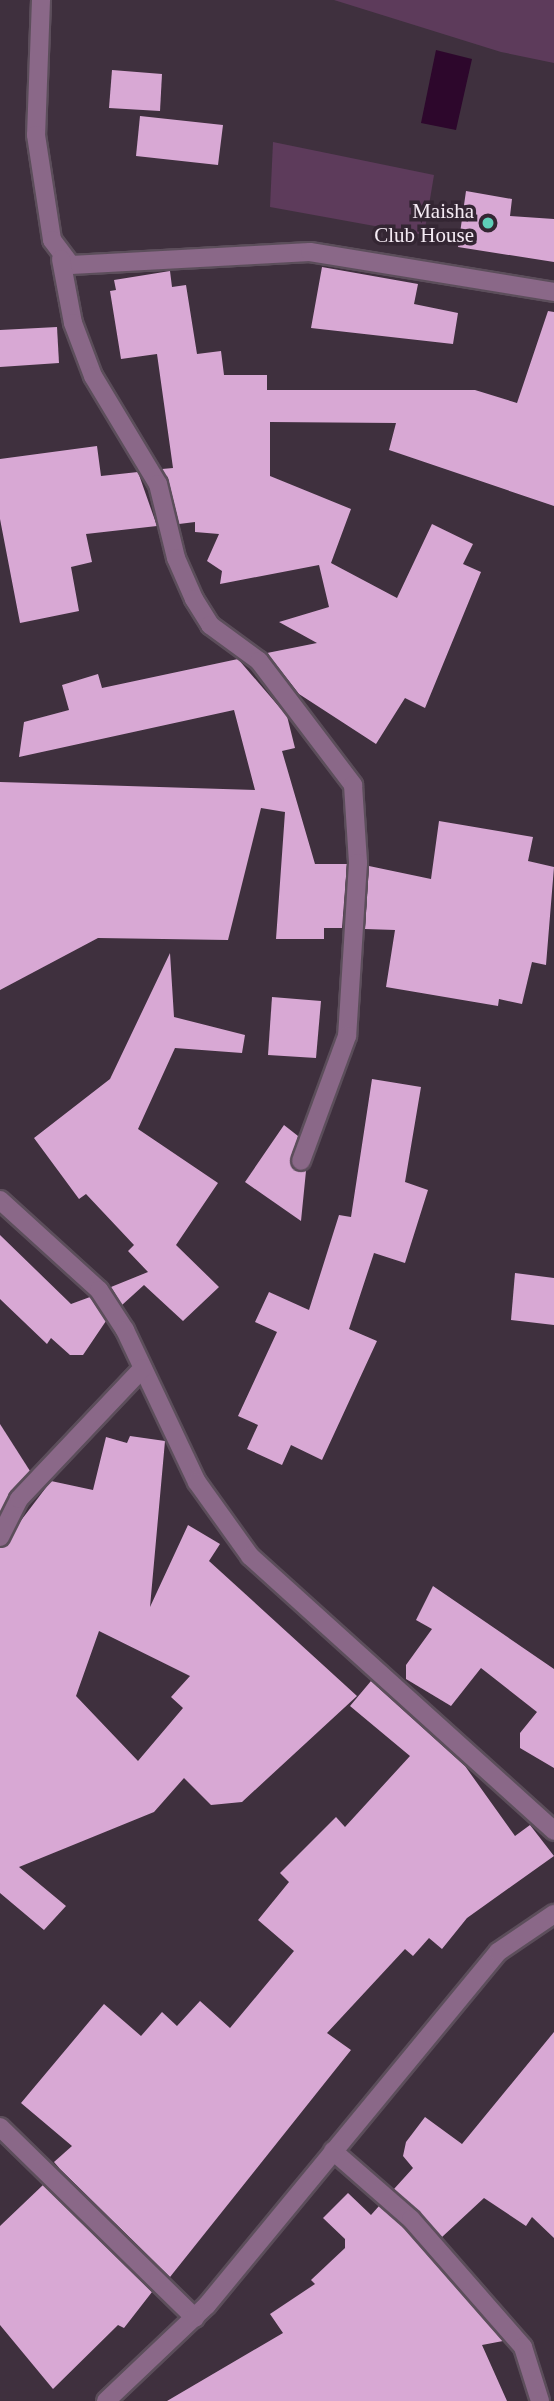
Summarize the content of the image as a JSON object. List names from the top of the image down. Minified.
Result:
{"places":["Maisha Club House"]}
